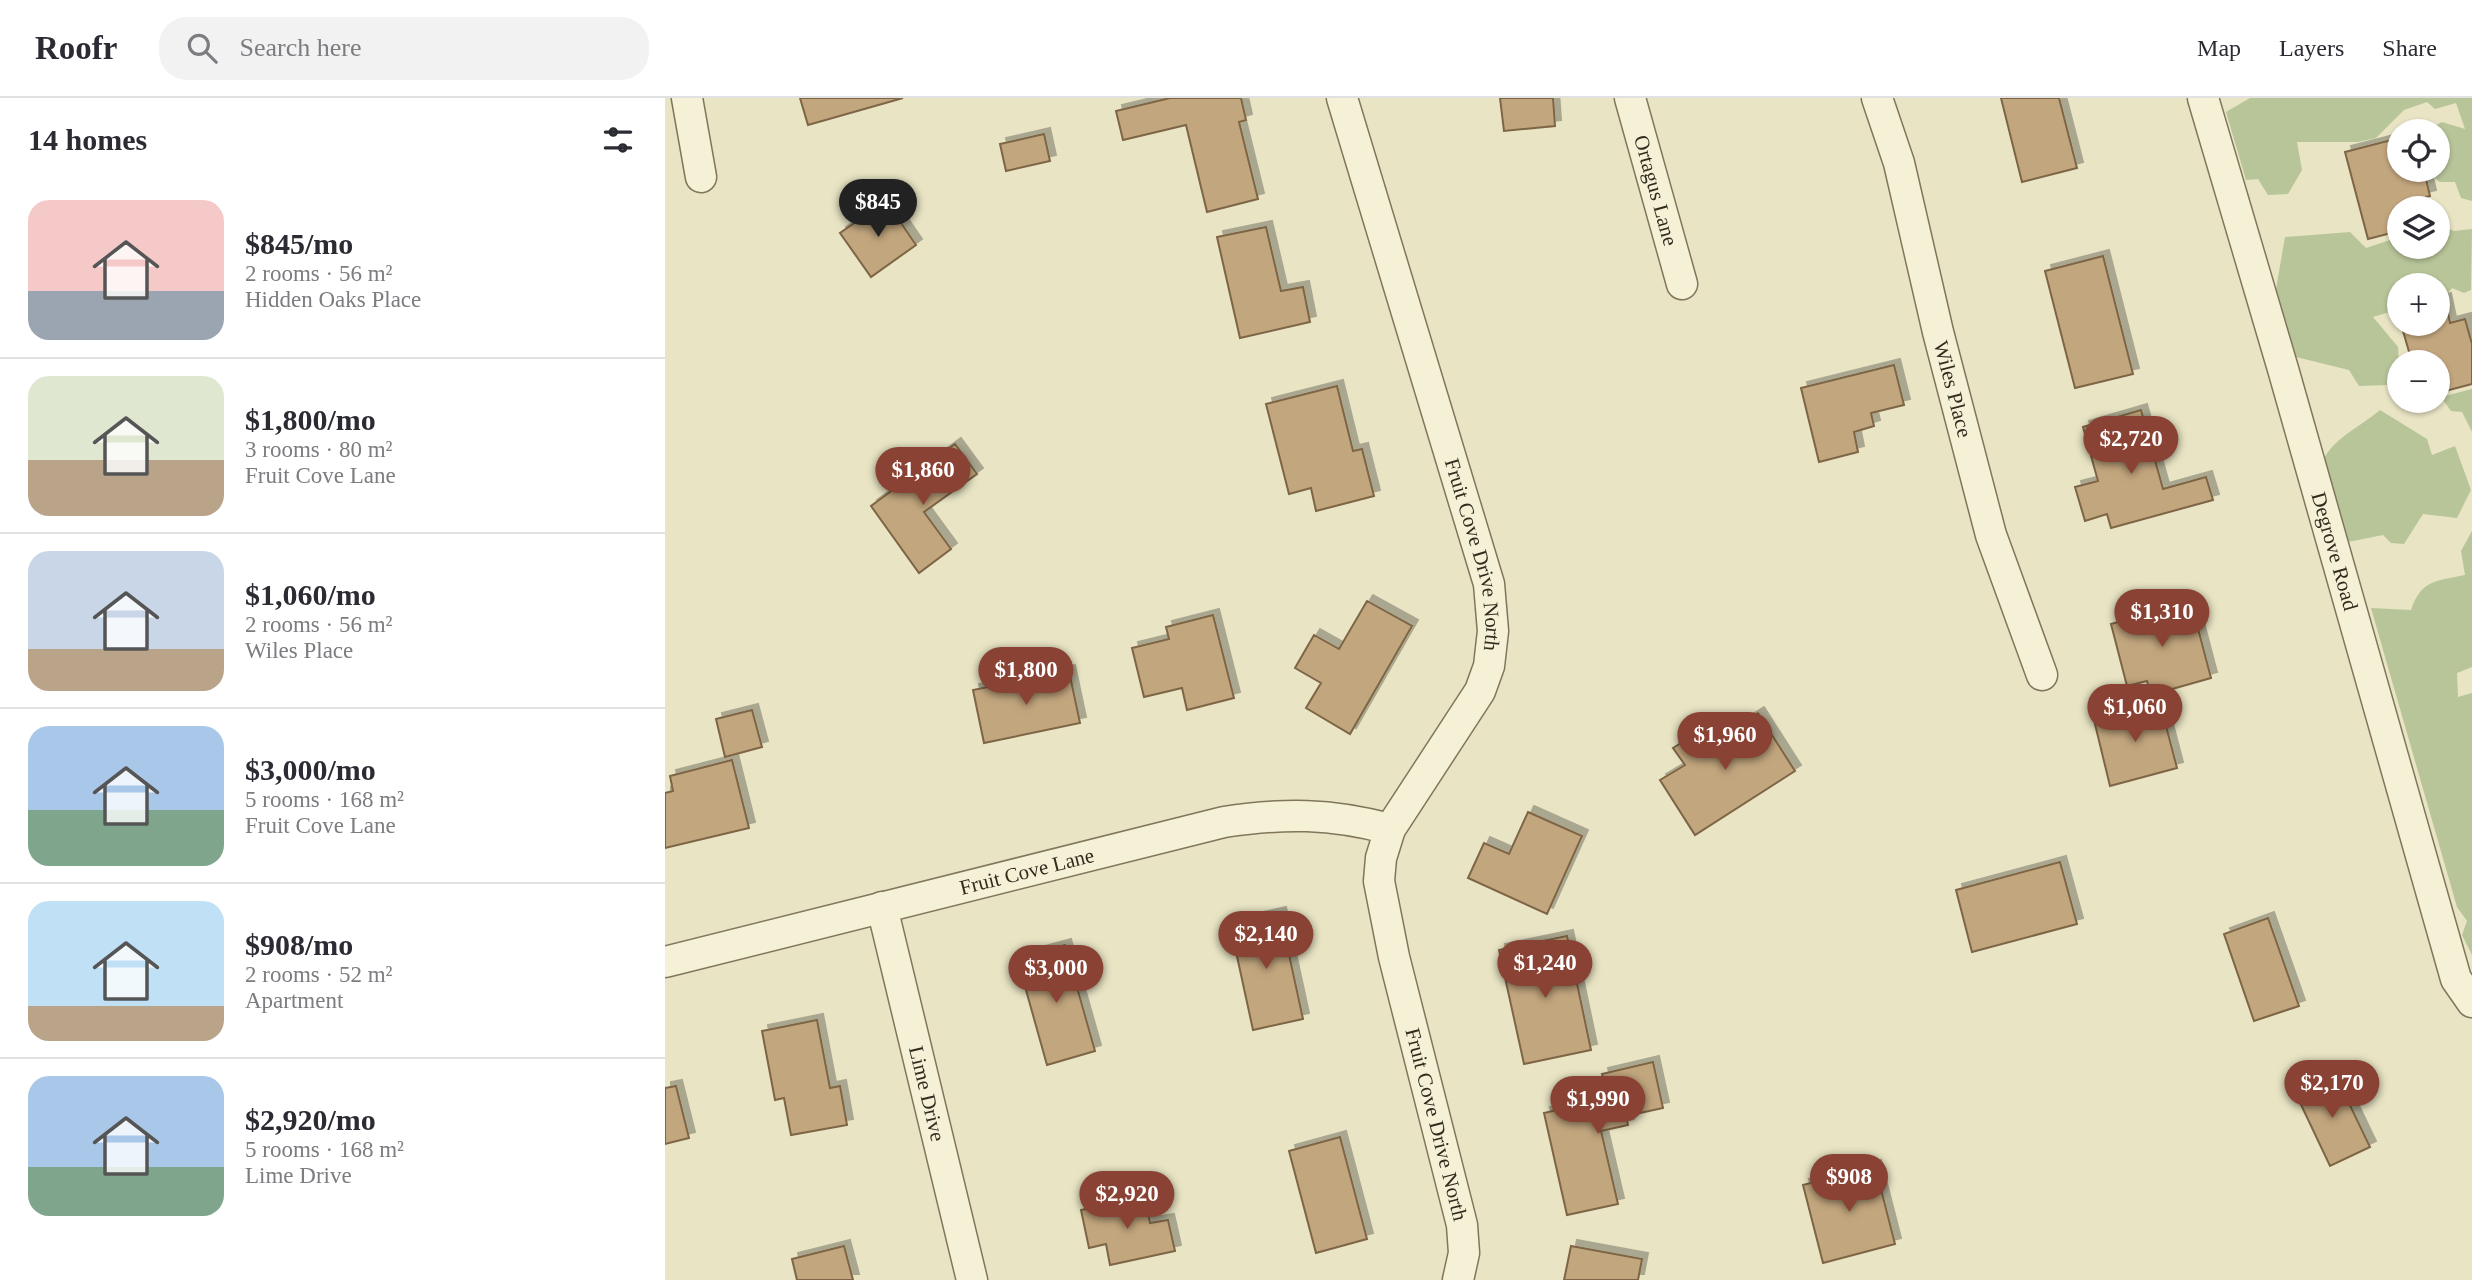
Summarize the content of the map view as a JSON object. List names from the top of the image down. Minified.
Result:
{"streets":{"street":["Ortagus Lane","Wiles Place","Degrove Road","Fruit Cove Drive North","Fruit Cove Lane","Lime Drive"]},"crossings":[["Fruit Cove Drive North","Fruit Cove Lane"],["Fruit Cove Lane","Lime Drive"]],"page":{"header":"Roofr","search":"Search here","nav":["Map","Layers","Share"],"heading":"14 homes","map_buttons":["+","−"],"price":["$845","$2,720","$1,860","$1,310","$1,800","$1,060","$1,960","$2,140","$1,240","$3,000","$2,170","$1,990","$908","$2,920"],"list":[{"name":"$845/mo","note":"2 rooms · 56 m² · Hidden Oaks Place"},{"name":"$1,800/mo","note":"3 rooms · 80 m² · Fruit Cove Lane"},{"name":"$1,060/mo","note":"2 rooms · 56 m² · Wiles Place"},{"name":"$3,000/mo","note":"5 rooms · 168 m² · Fruit Cove Lane"},{"name":"$908/mo","note":"2 rooms · 52 m² · Apartment"},{"name":"$2,920/mo","note":"5 rooms · 168 m² · Lime Drive"}]}}
